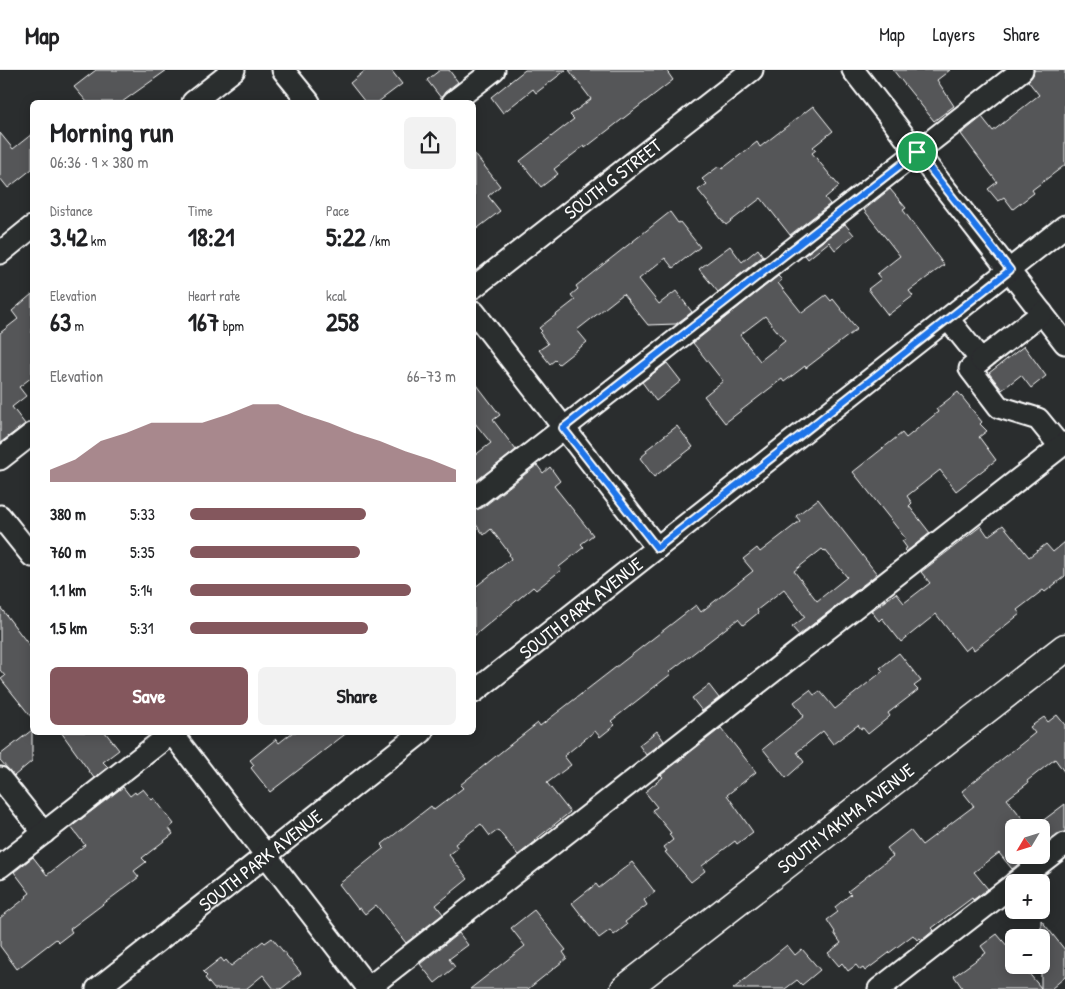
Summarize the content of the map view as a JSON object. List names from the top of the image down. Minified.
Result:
{"streets":{"main road":["SOUTH YAKIMA AVENUE"],"street":["SOUTH G STREET","SOUTH PARK AVENUE"]},"north":"bottom left","page":{"header":"Map","nav":["Map","Layers","Share"],"heading":["Morning run","06:36 · 9 × 380 m"],"stats":[["Distance","3.42 km"],["Time","18:21"],["Pace","5:22 /km"],["Elevation","63 m"],["Heart rate","167 bpm"],["kcal","258"]],"chart":["Elevation","66–73 m"],"list":[{"name":"380 m","note":"5:33"},{"name":"760 m","note":"5:35"},{"name":"1.1 km","note":"5:14"},{"name":"1.5 km","note":"5:31"}],"buttons":["Save","Share"],"map_buttons":["+","−"]}}
